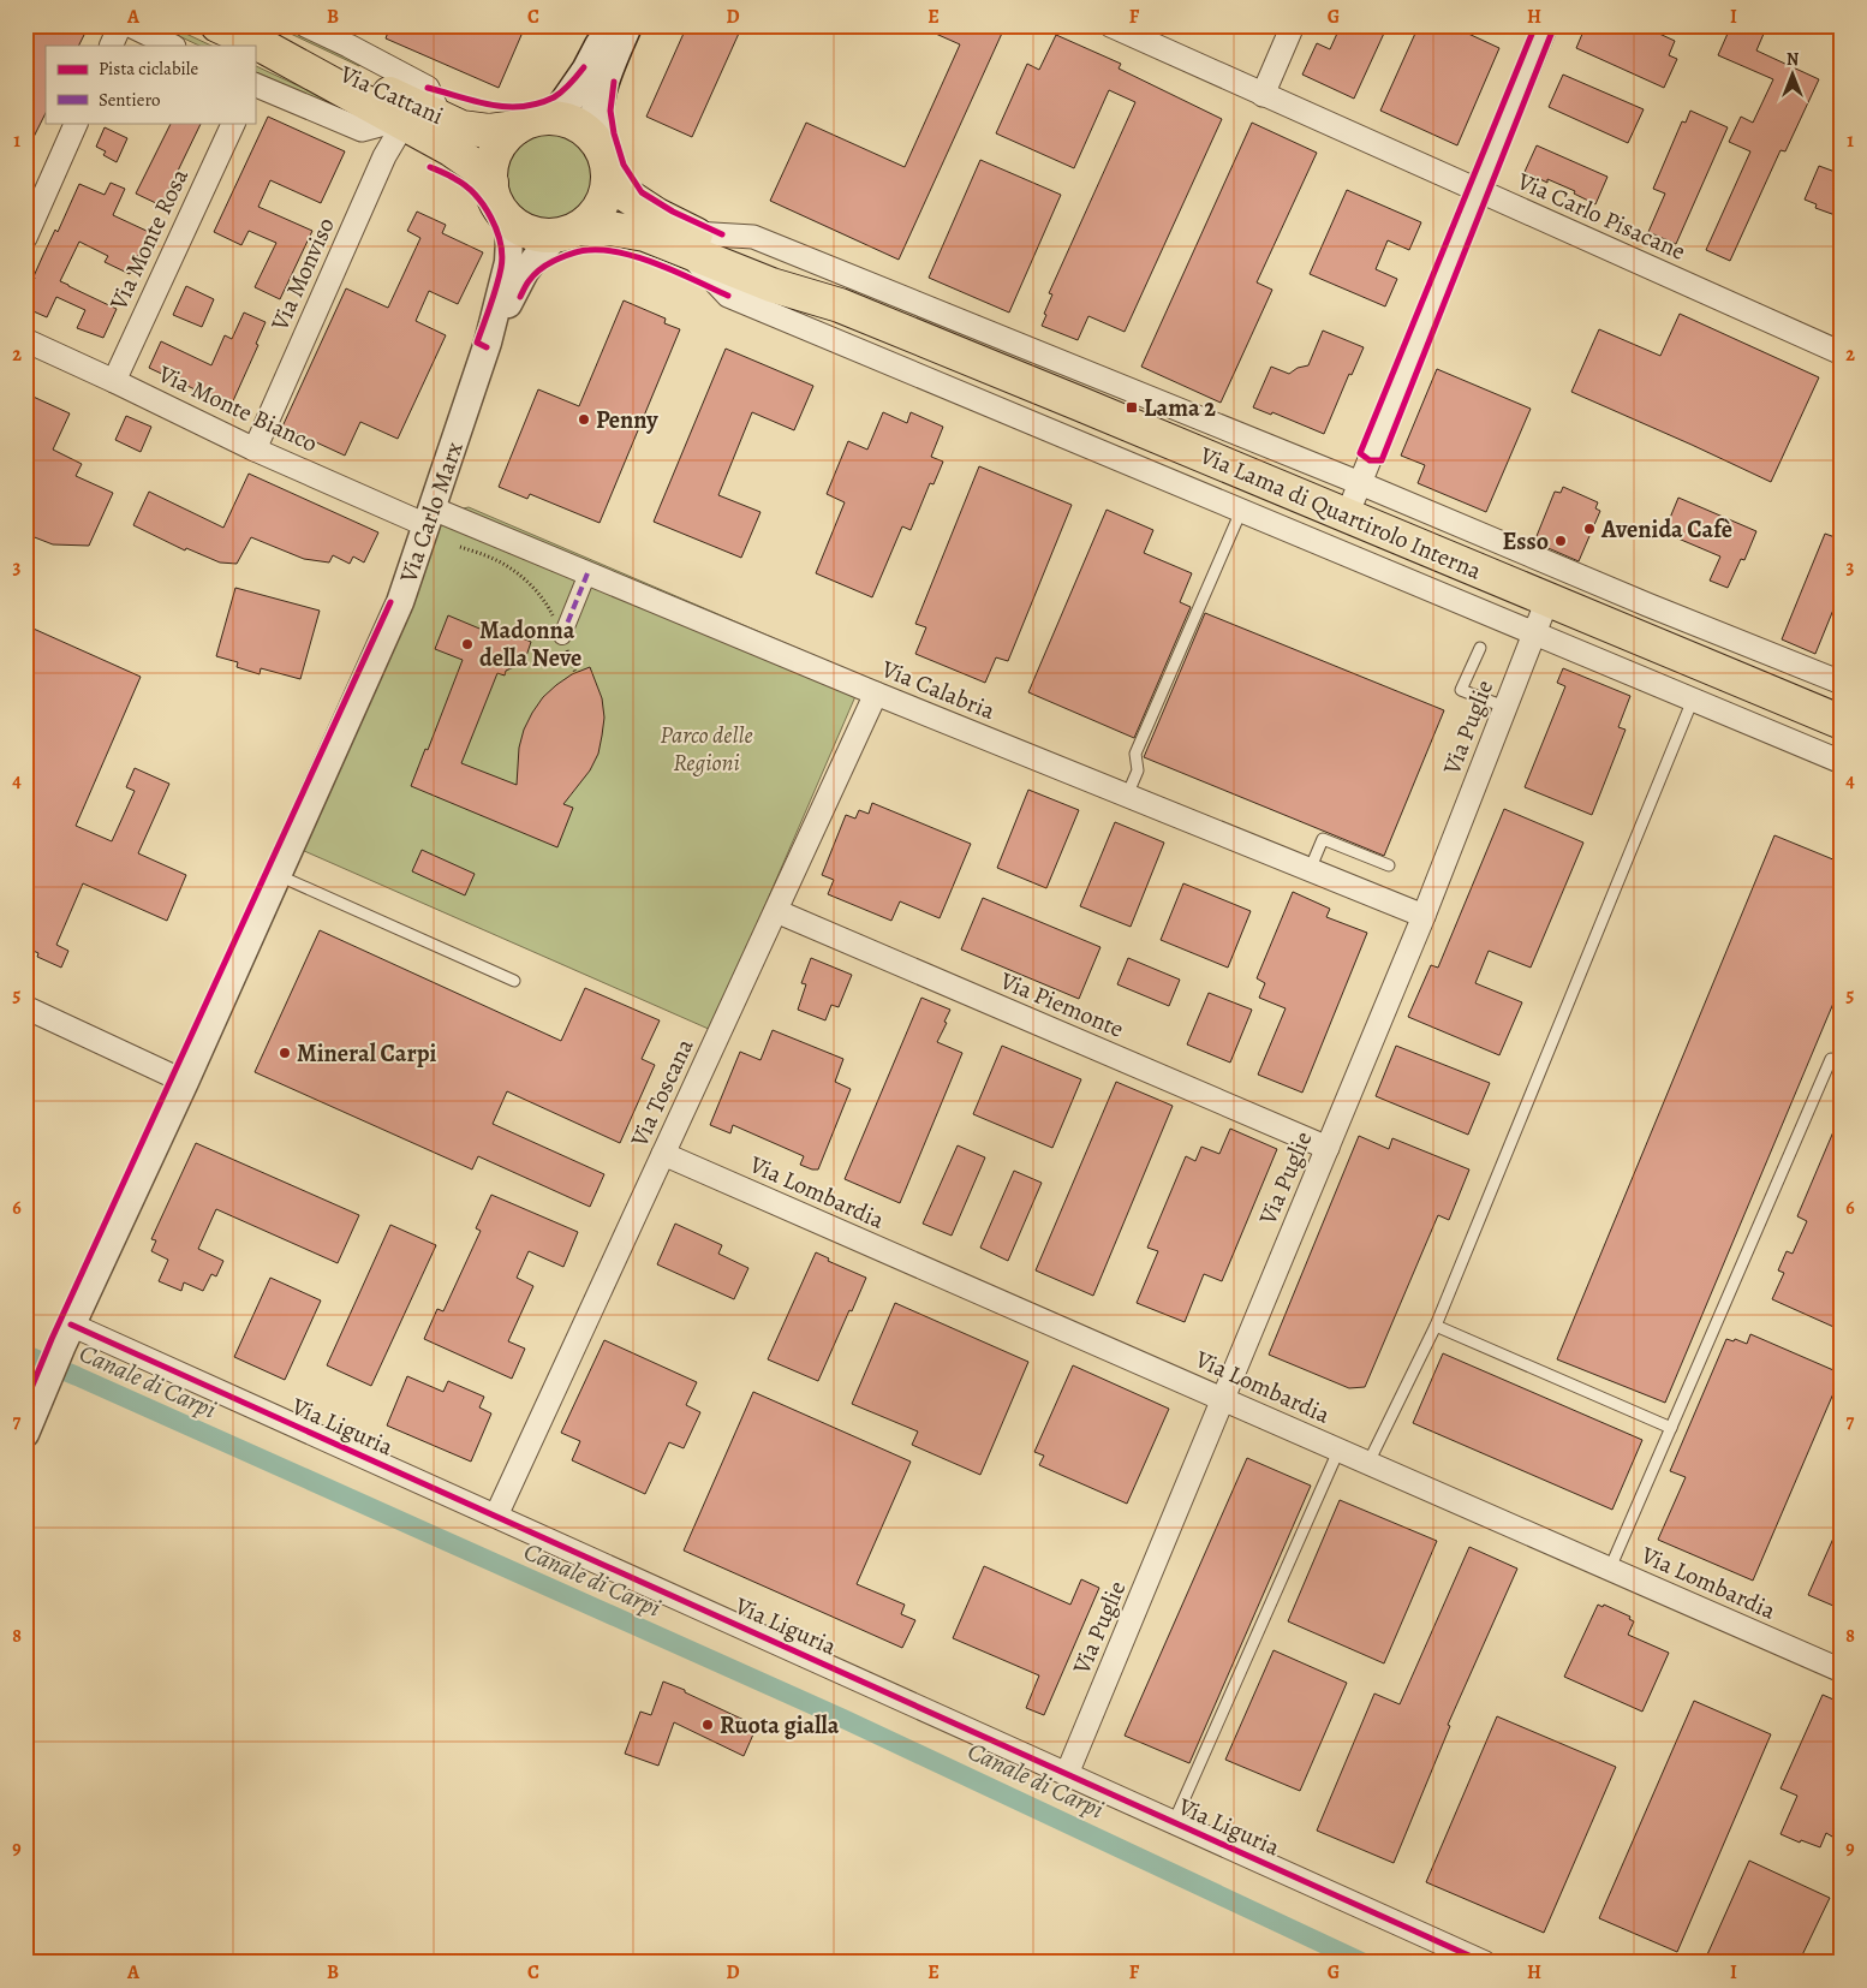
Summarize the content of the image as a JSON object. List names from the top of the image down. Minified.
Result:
{"streets":{"main road":["Via Cattani","Via Carlo Marx","Via Lama di Quartirolo Interna"],"street":["Via Carlo Pisacane","Via Monte Rosa","Via Monviso","Via Monte Bianco","Via Calabria","Via Puglie","Via Piemonte","Via Toscana","Via Lombardia","Via Liguria"]},"crossings":[["Via Cattani","Via Monviso"],["Via Cattani","Via Carlo Marx"],["Via Cattani","Via Lama di Quartirolo Interna"],["Via Monte Rosa","Via Monte Bianco"],["Via Monviso","Via Monte Bianco"],["Via Monte Bianco","Via Carlo Marx"],["Via Monte Bianco","Via Calabria"],["Via Carlo Marx","Via Lama di Quartirolo Interna"],["Via Carlo Marx","Via Calabria"],["Via Carlo Marx","Via Liguria"],["Via Lama di Quartirolo Interna","Via Puglie"],["Via Calabria","Via Puglie"],["Via Calabria","Via Toscana"],["Via Puglie","Via Piemonte"],["Via Puglie","Via Lombardia"],["Via Puglie","Via Liguria"],["Via Piemonte","Via Toscana"],["Via Toscana","Via Lombardia"],["Via Toscana","Via Liguria"]],"water":["Canale di Carpi"],"parks":["Parco delle Regioni"],"places":{"transit":["Lama 2"],"other":["Penny","Avenida Cafè","Esso","Madonna della Neve","Mineral Carpi","Ruota gialla"]},"legend":["Pista ciclabile","Sentiero"],"north":"top","grid":{"columns":["A","B","C","D","E","F","G","H","I"],"rows":["1","2","3","4","5","6","7","8","9"]}}
